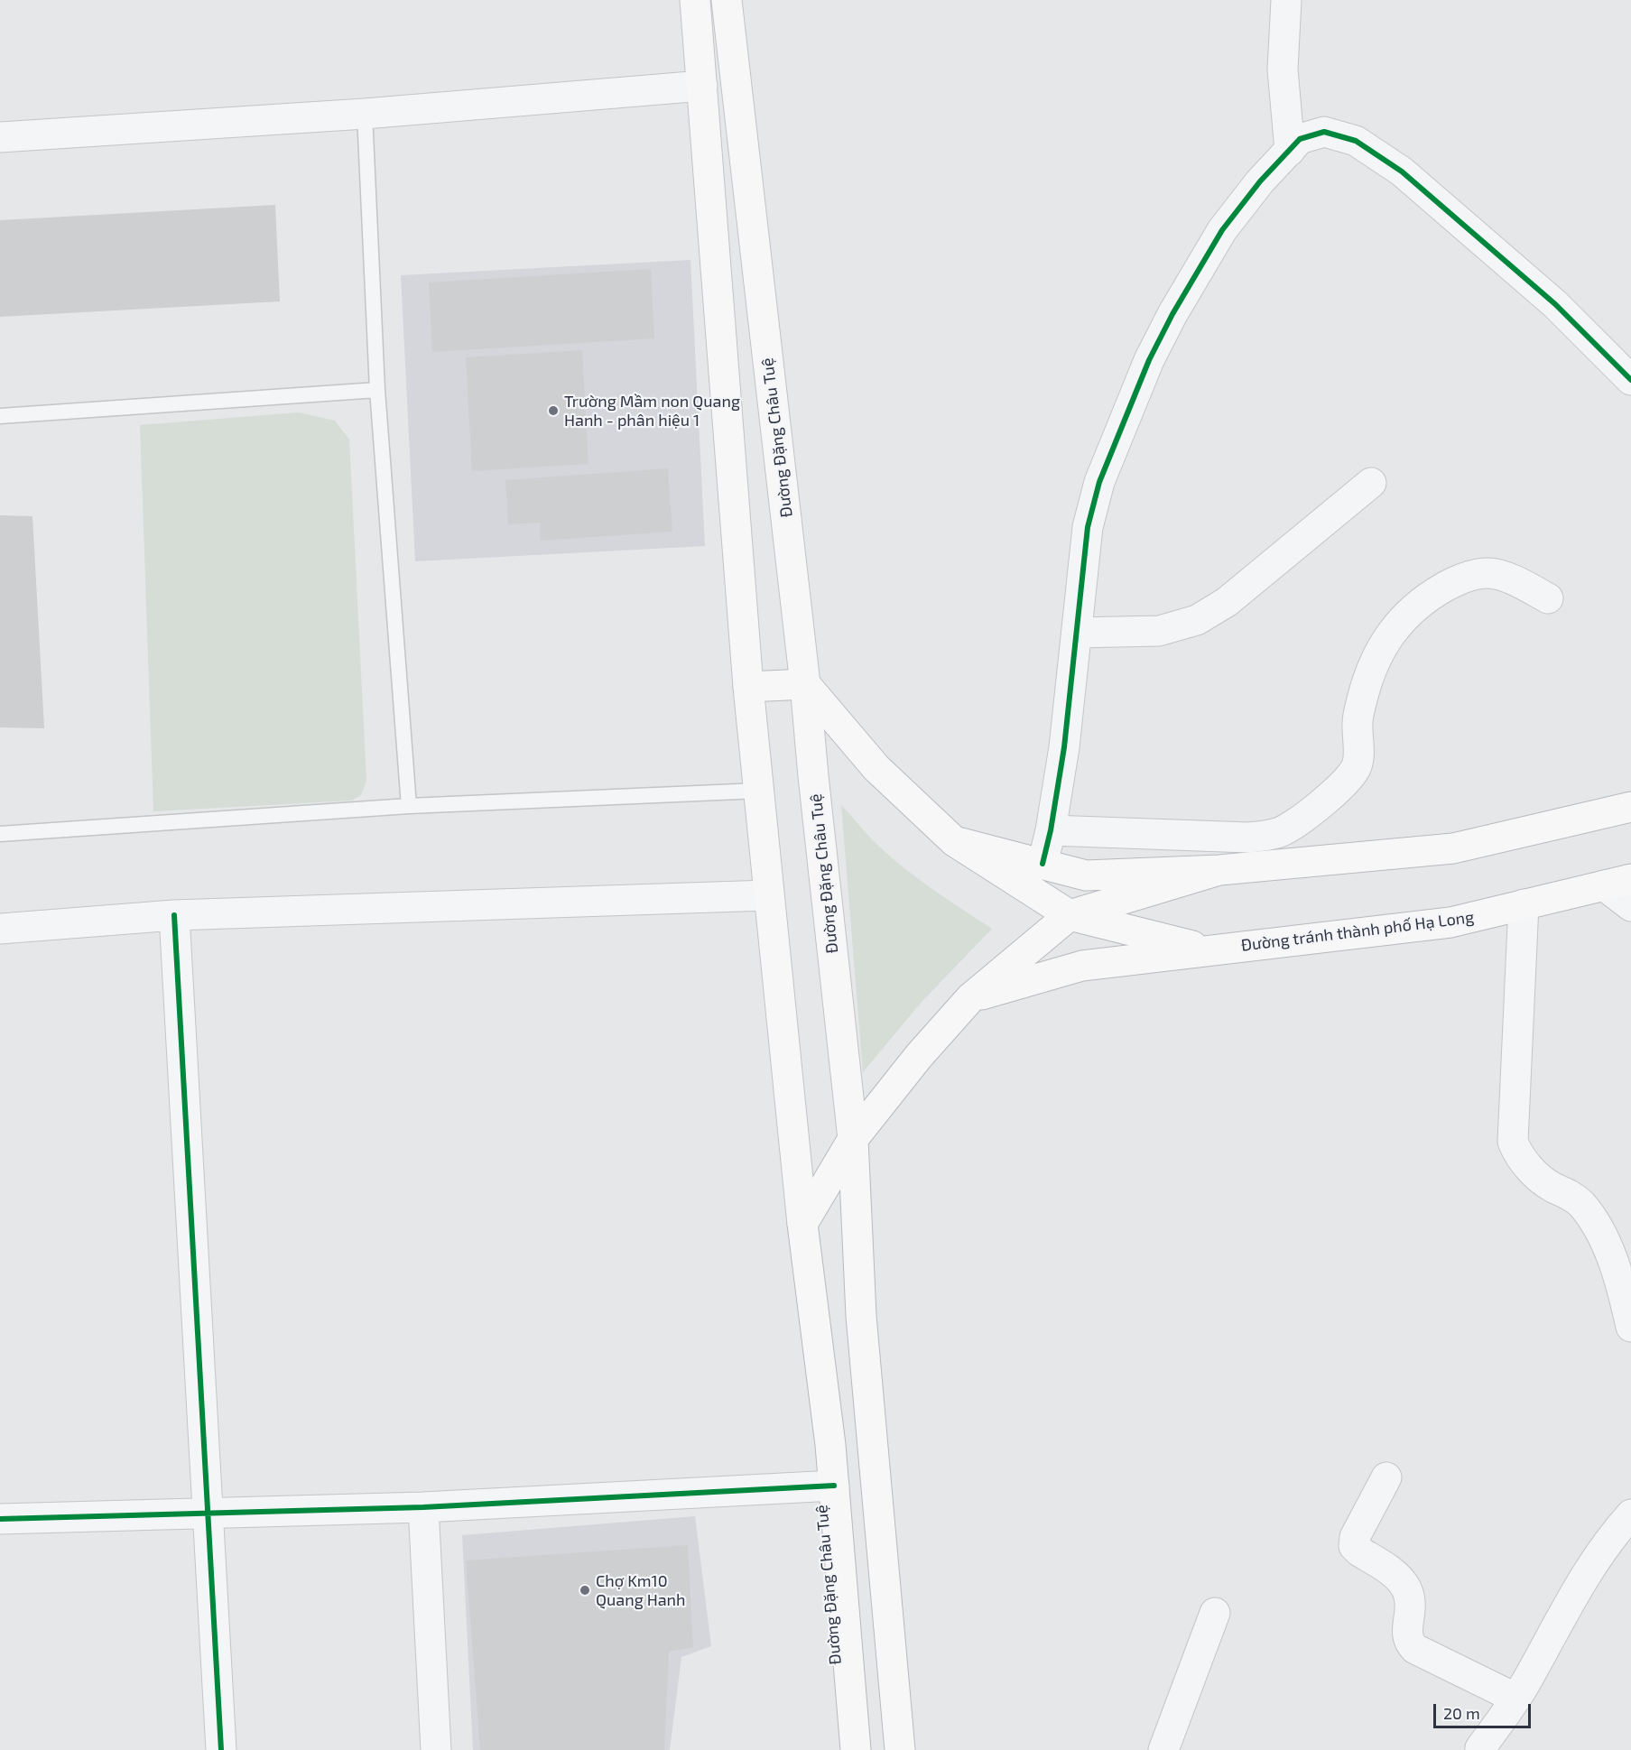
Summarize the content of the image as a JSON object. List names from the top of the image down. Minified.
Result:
{"streets":{"main road":["Đường Đặng Châu Tuệ","Đường tránh thành phố Hạ Long"]},"places":["Trường Mầm non Quang Hanh - phân hiệu 1","Chợ Km10 Quang Hanh"],"scale_bar":"20 m"}
